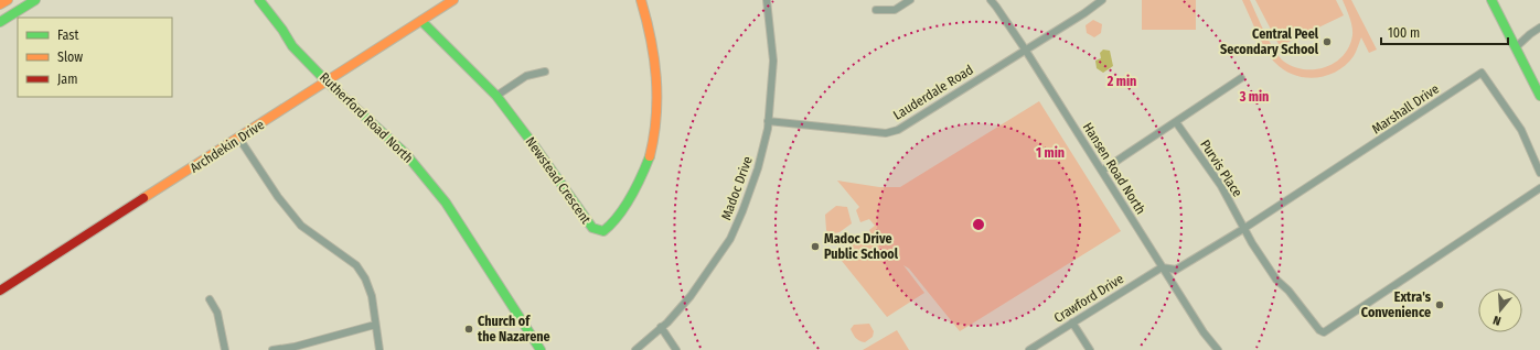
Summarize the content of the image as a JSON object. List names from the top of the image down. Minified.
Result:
{"streets":{"street":["Lauderdale Road","Marshall Drive","Rutherford Road North","Archdekin Drive","Hansen Road North","Purvis Place","Newstead Crescent","Madoc Drive","Crawford Drive"]},"crossings":[["Lauderdale Road","Hansen Road North"],["Lauderdale Road","Madoc Drive"],["Marshall Drive","Hansen Road North"],["Marshall Drive","Purvis Place"],["Marshall Drive","Crawford Drive"],["Rutherford Road North","Archdekin Drive"],["Archdekin Drive","Newstead Crescent"],["Hansen Road North","Crawford Drive"]],"places":["Central Peel Secondary School","Madoc Drive Public School","Extra's Convenience","Church of the Nazarene"],"legend":["Fast","Slow","Jam"],"scale_bar":"100 m","north":"bottom","rings":["2 min","3 min","1 min"]}
